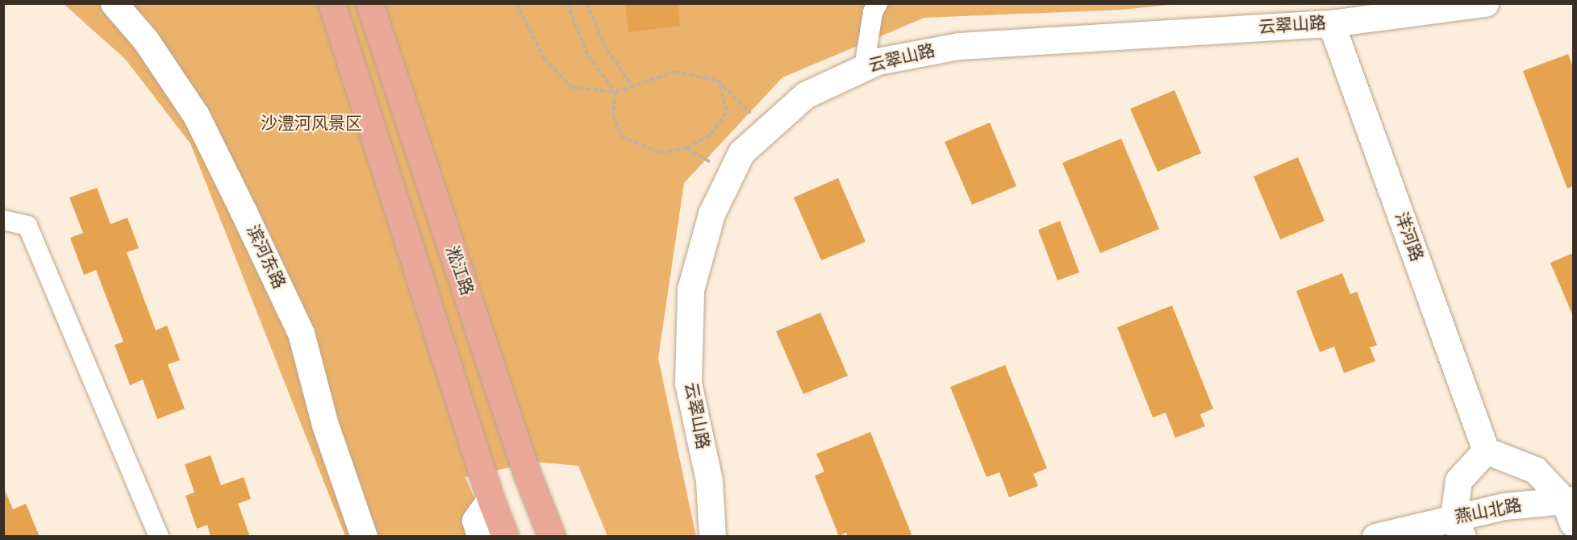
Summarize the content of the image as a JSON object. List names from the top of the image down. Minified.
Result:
{"streets":{"main road":["淞江路"],"street":["云翠山路","洋河路","滨河东路","燕山北路"]},"crossings":[["云翠山路","洋河路"]],"parks":["沙澧河风景区"]}
